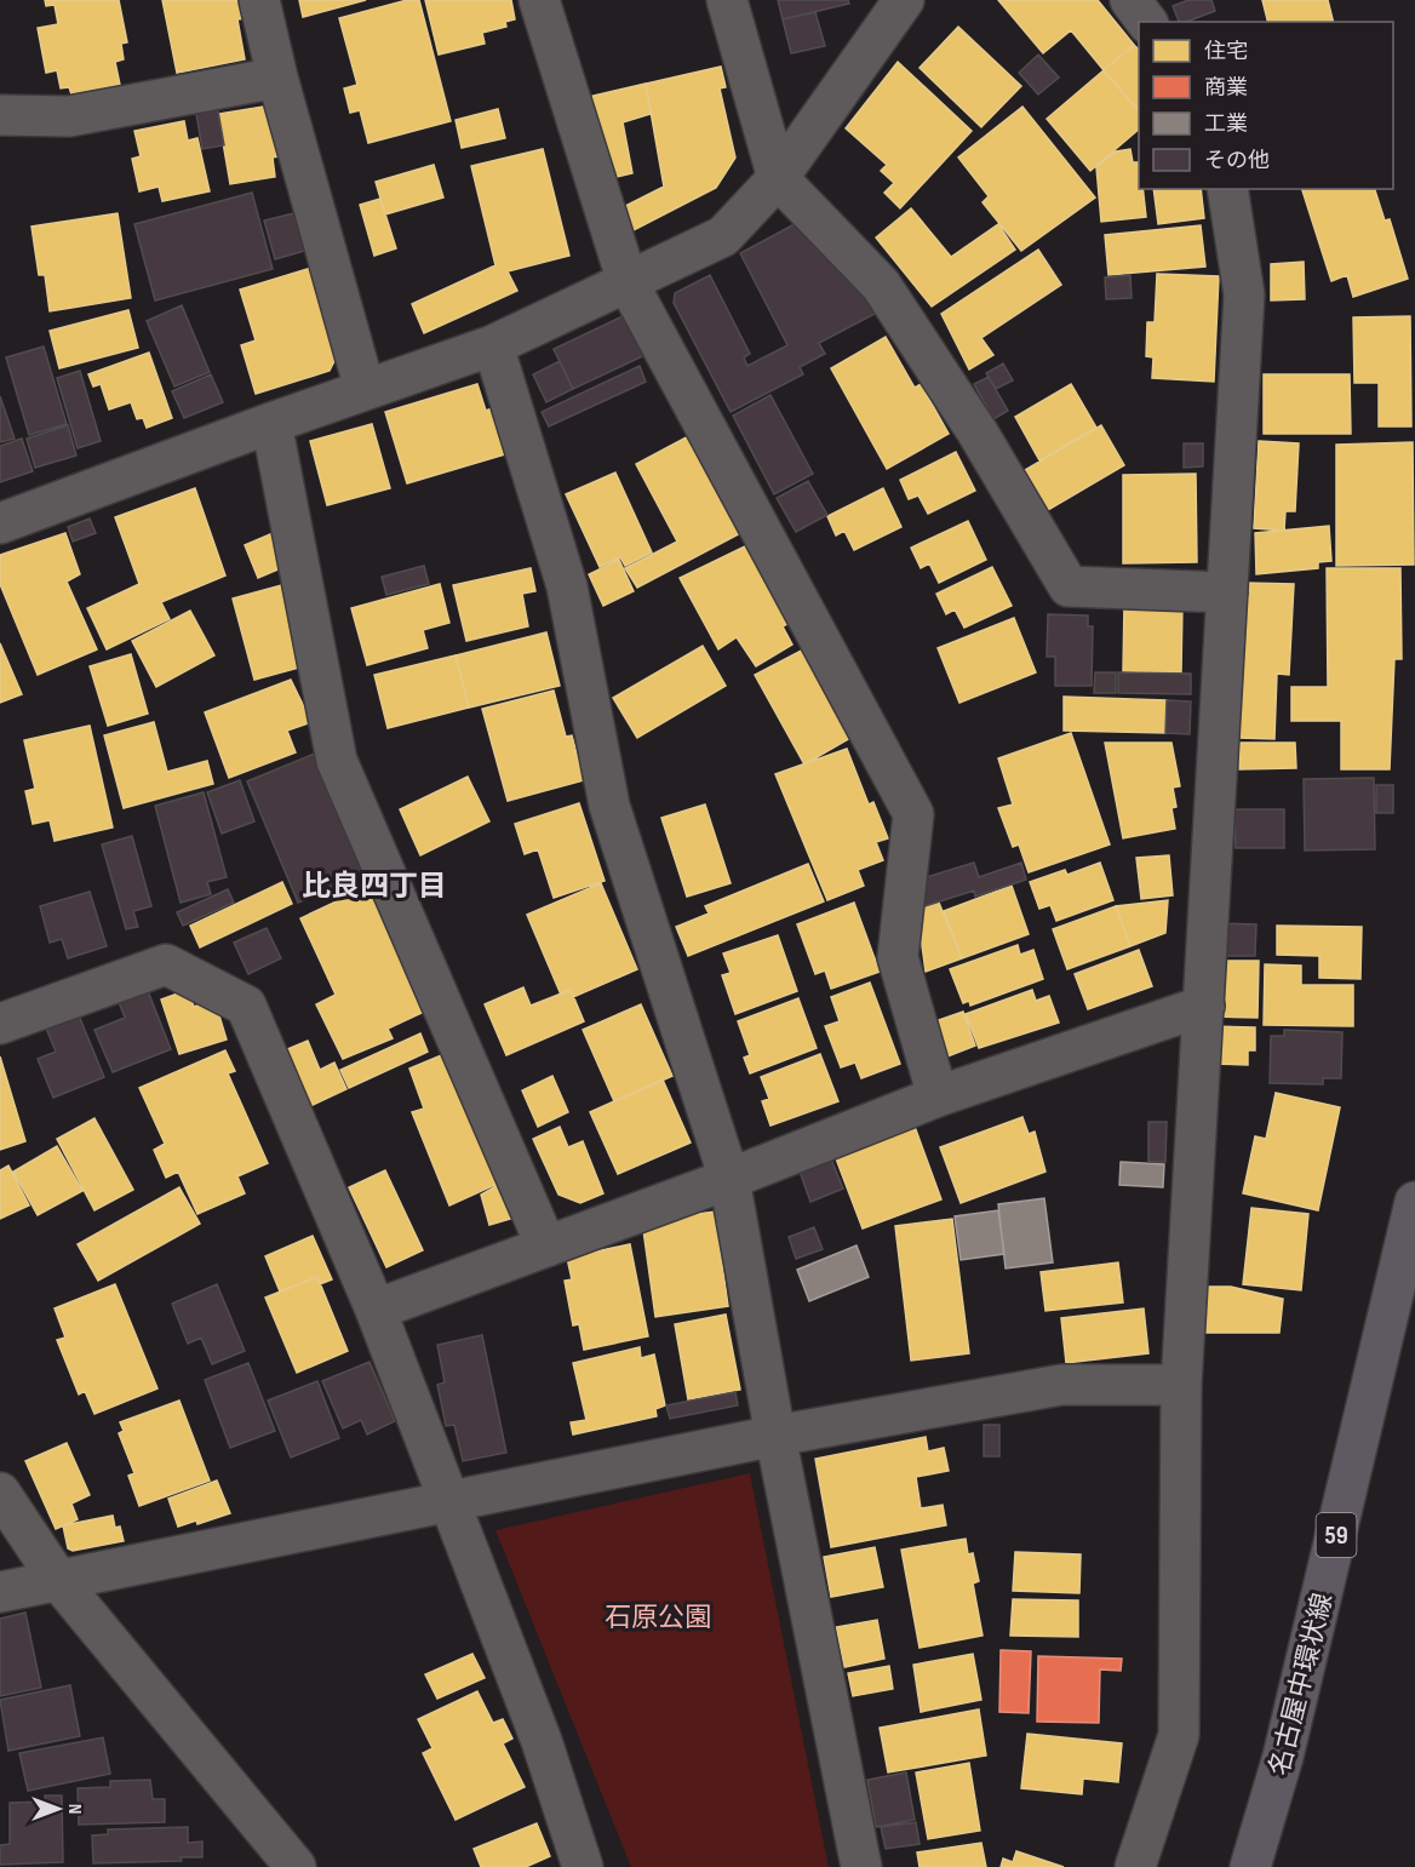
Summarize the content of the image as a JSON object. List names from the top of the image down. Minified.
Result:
{"streets":{"main road":["59","名古屋中環状線"]},"districts":["比良四丁目"],"parks":["石原公園"],"legend":["住宅","商業","工業","その他"],"north":"right"}
